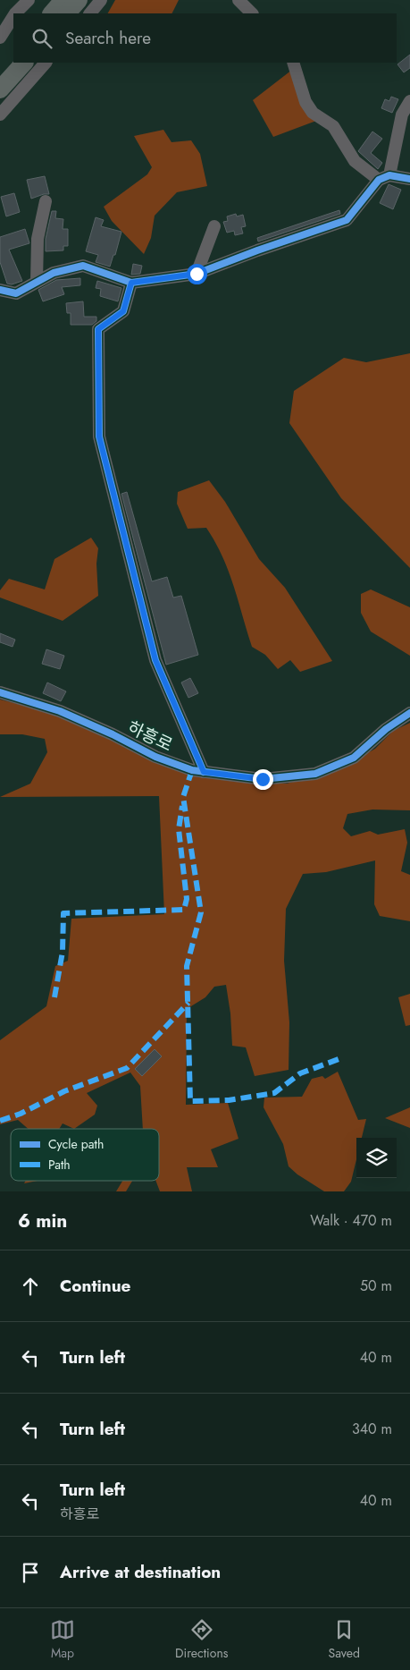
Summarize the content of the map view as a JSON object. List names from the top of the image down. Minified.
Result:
{"streets":{"street":["하흥로"]},"legend":["Cycle path","Path"],"page":{"search":"Search here","heading":["6 min","Walk · 470 m"],"list":[["Continue","50 m"],["Turn left","40 m"],["Turn left","340 m"],["Turn left","하흥로","40 m"],"Arrive at destination"],"nav":["Map","Directions","Saved"]}}
